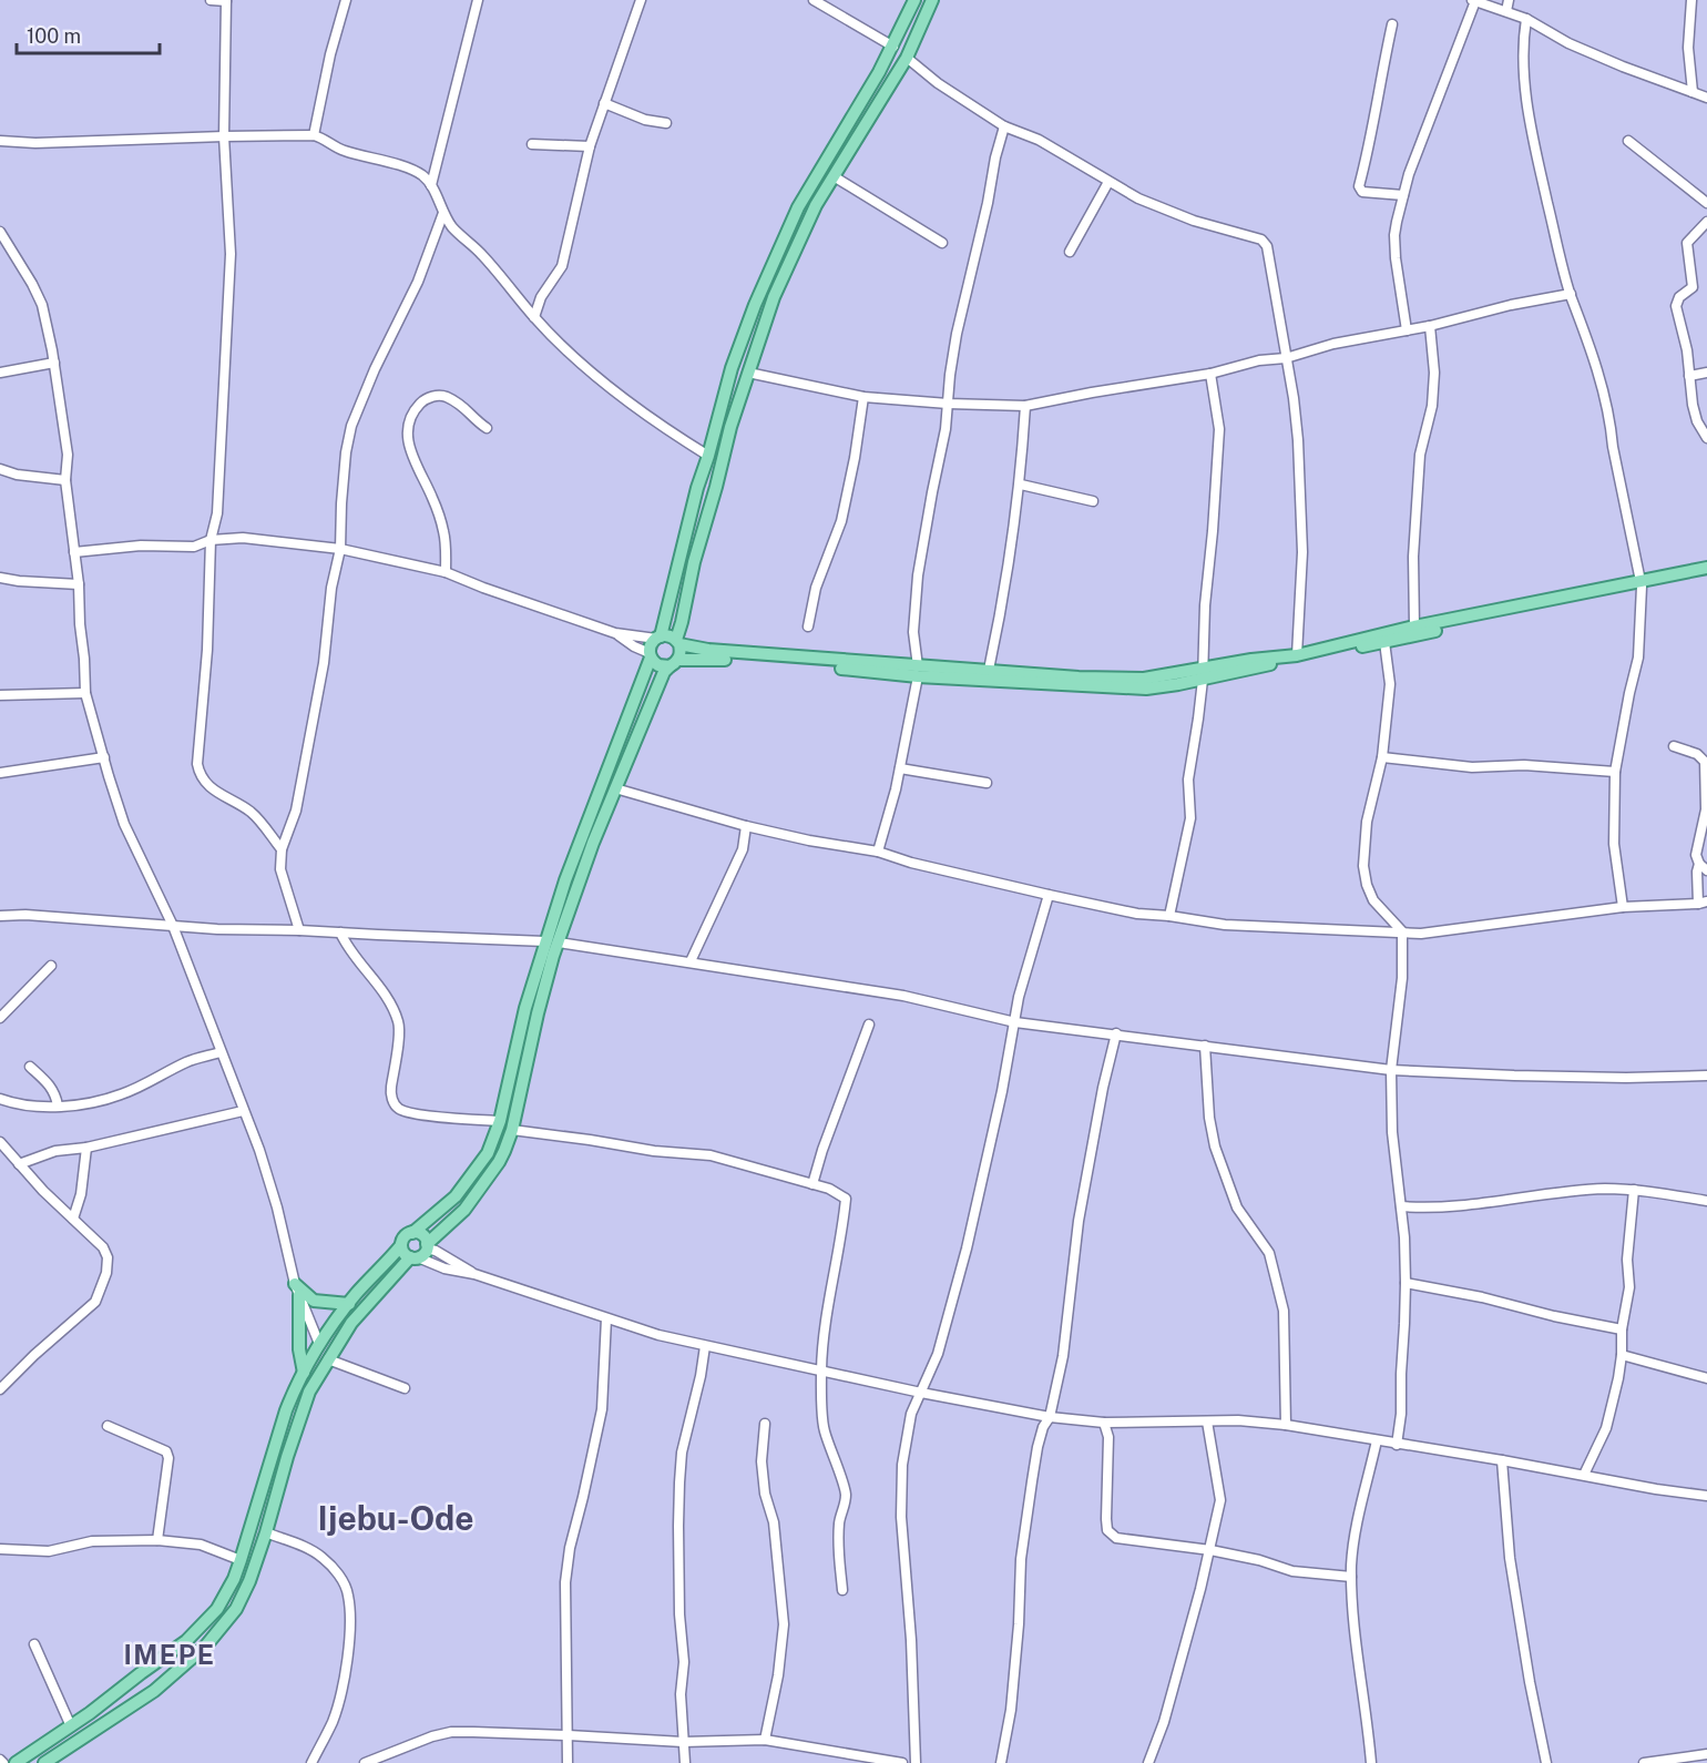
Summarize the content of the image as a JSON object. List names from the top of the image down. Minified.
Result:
{"districts":["Ijebu-Ode","IMEPE"],"scale_bar":"100 m"}
